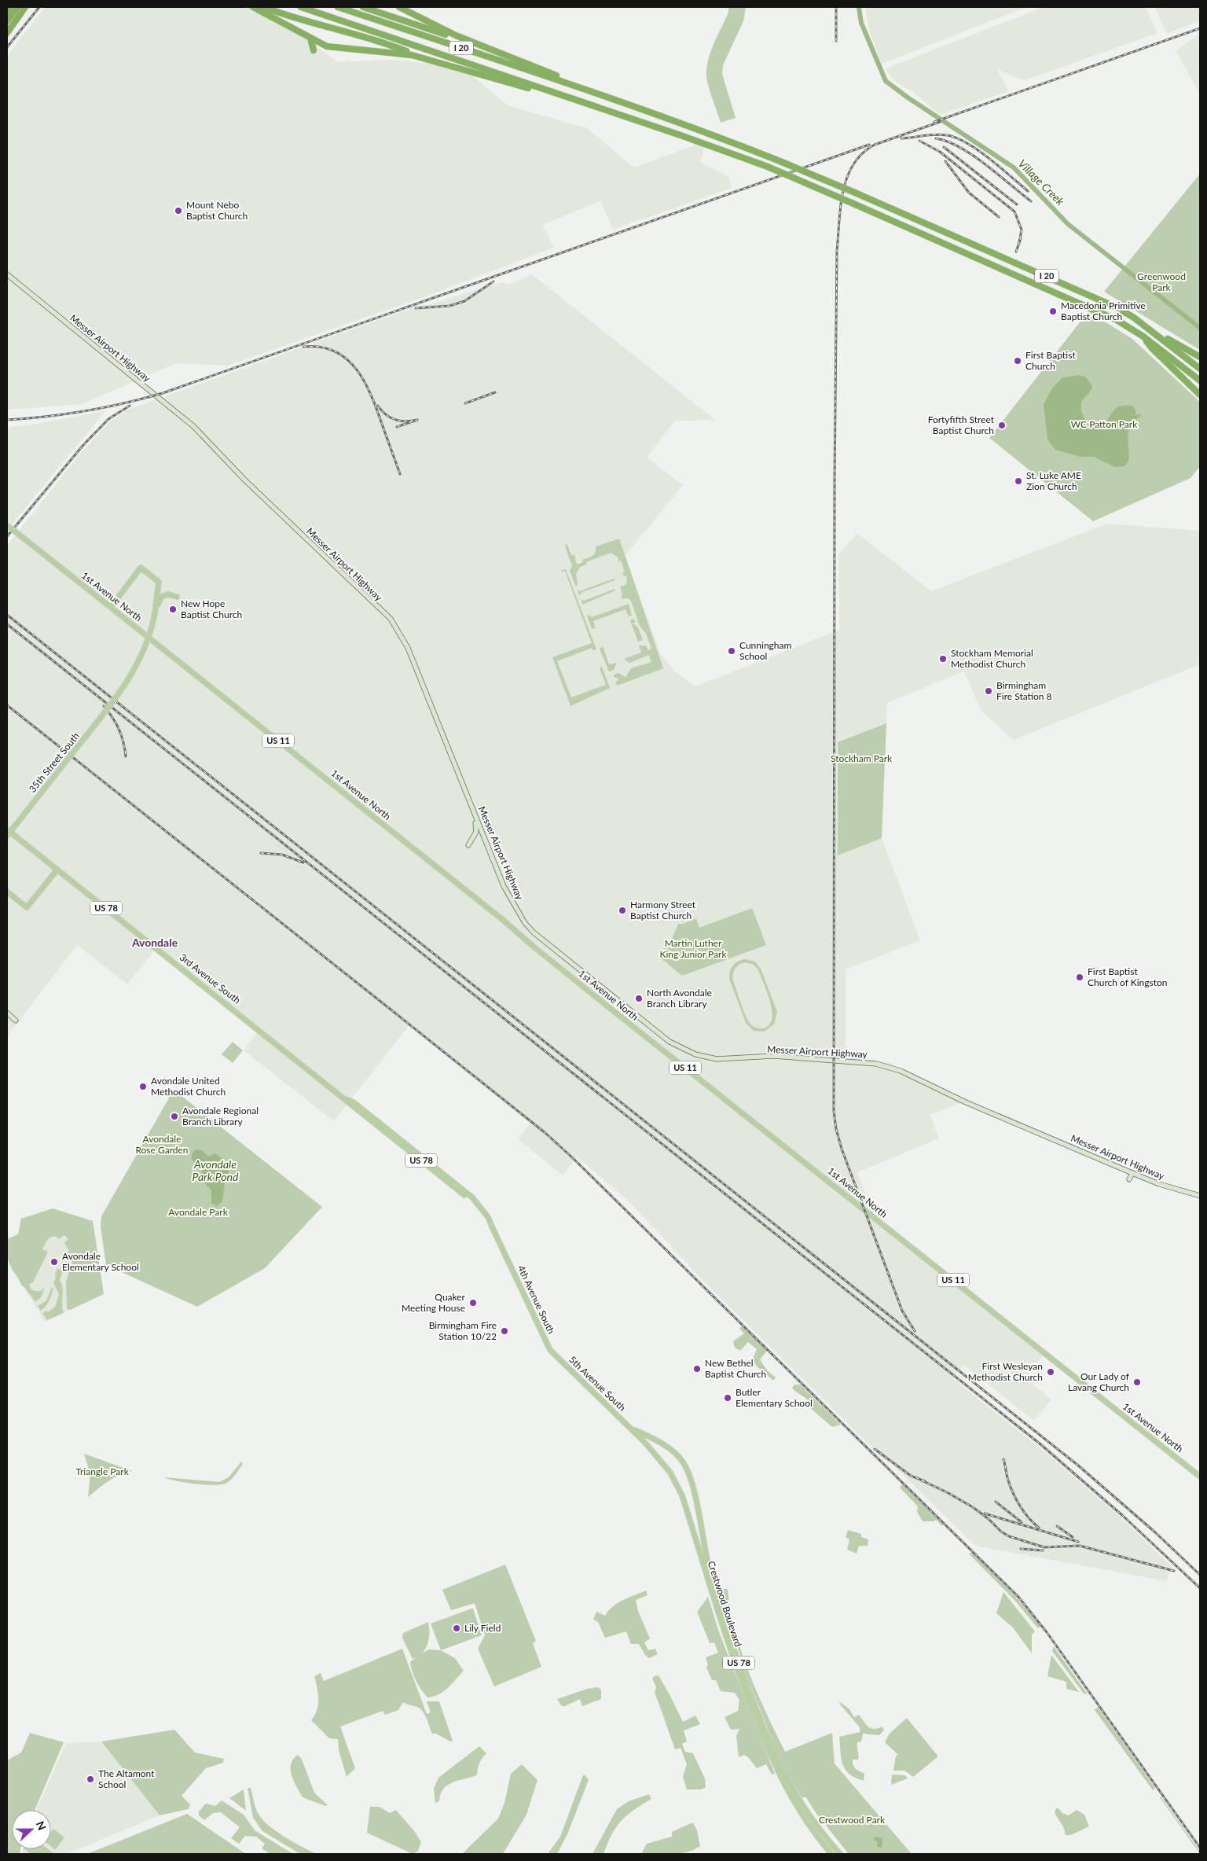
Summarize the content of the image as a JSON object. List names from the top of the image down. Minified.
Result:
{"streets":{"highway":["I 20"],"main road":["Messer Airport Highway","1st Avenue North","US 11","35th Street South","US 78","3rd Avenue South","4th Avenue South","5th Avenue South","Crestwood Boulevard"]},"crossings":[["35th Street South","3rd Avenue South"],["3rd Avenue South","4th Avenue South"],["4th Avenue South","5th Avenue South"],["5th Avenue South","Crestwood Boulevard"]],"districts":["Avondale"],"water":["Village Creek","Avondale Park Pond"],"parks":["Greenwood Park","WC Patton Park","Stockham Park","Martin Luther King Junior Park","Avondale Rose Garden","Avondale Park","Triangle Park","Crestwood Park"],"places":["Mount Nebo Baptist Church","Macedonia Primitive Baptist Church","First Baptist Church","Fortyfifth Street Baptist Church","St. Luke AME Zion Church","New Hope Baptist Church","Cunningham School","Stockham Memorial Methodist Church","Birmingham Fire Station 8","Harmony Street Baptist Church","First Baptist Church of Kingston","North Avondale Branch Library","Avondale United Methodist Church","Avondale Regional Branch Library","Avondale Elementary School","Quaker Meeting House","Birmingham Fire Station 10/22","New Bethel Baptist Church","First Wesleyan Methodist Church","Our Lady of Lavang Church","Butler Elementary School","Lily Field","The Altamont School"],"north":"right"}
